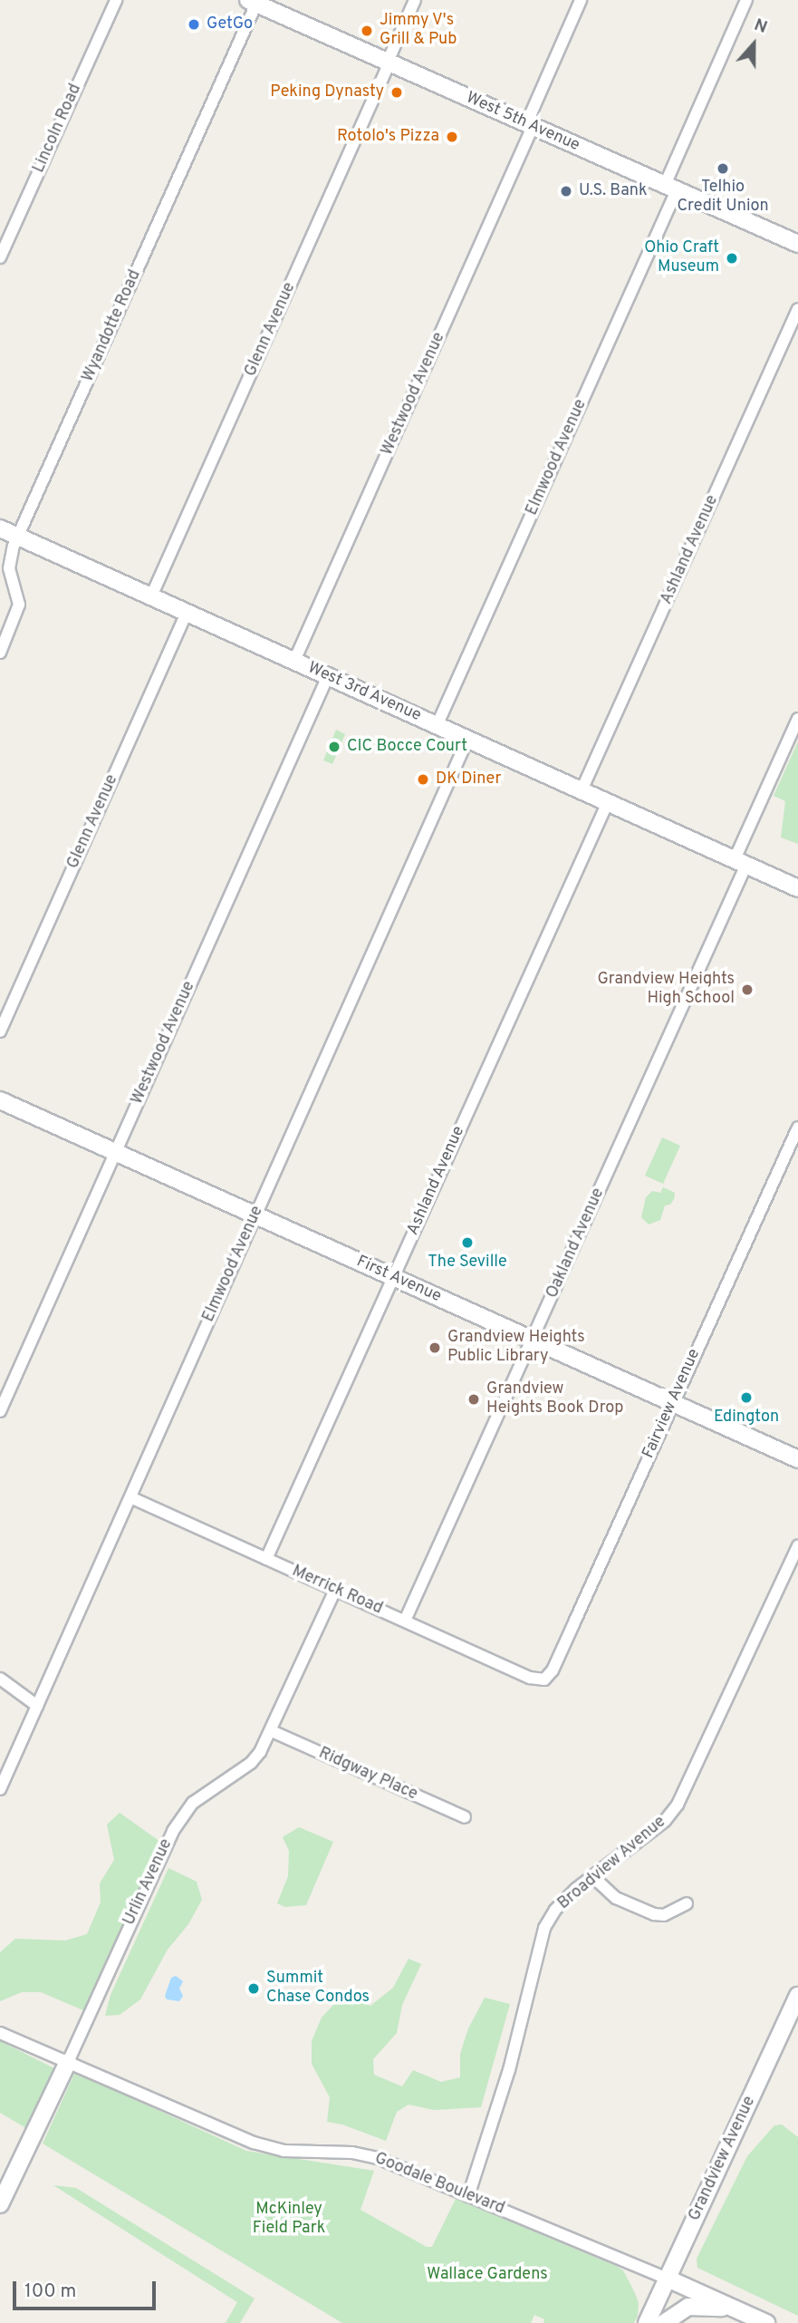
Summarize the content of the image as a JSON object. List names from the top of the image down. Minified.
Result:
{"streets":{"street":["West 5th Avenue","Lincoln Road","Wyandotte Road","Glenn Avenue","Westwood Avenue","Elmwood Avenue","Ashland Avenue","West 3rd Avenue","Oakland Avenue","First Avenue","Fairview Avenue","Merrick Road","Ridgway Place","Broadview Avenue","Urlin Avenue","Grandview Avenue","Goodale Boulevard"]},"crossings":[["West 5th Avenue","Wyandotte Road"],["West 5th Avenue","Glenn Avenue"],["West 5th Avenue","Westwood Avenue"],["West 5th Avenue","Elmwood Avenue"],["Wyandotte Road","West 3rd Avenue"],["Glenn Avenue","West 3rd Avenue"],["Westwood Avenue","West 3rd Avenue"],["Westwood Avenue","First Avenue"],["Elmwood Avenue","West 3rd Avenue"],["Elmwood Avenue","First Avenue"],["Elmwood Avenue","Merrick Road"],["Ashland Avenue","West 3rd Avenue"],["Ashland Avenue","First Avenue"],["Ashland Avenue","Merrick Road"],["West 3rd Avenue","Oakland Avenue"],["Oakland Avenue","First Avenue"],["Oakland Avenue","Merrick Road"],["First Avenue","Fairview Avenue"],["Fairview Avenue","Merrick Road"],["Merrick Road","Urlin Avenue"],["Ridgway Place","Urlin Avenue"],["Broadview Avenue","Goodale Boulevard"],["Urlin Avenue","Goodale Boulevard"],["Grandview Avenue","Goodale Boulevard"]],"parks":["McKinley Field Park","Wallace Gardens"],"places":["GetGo","Jimmy V's Grill & Pub","Peking Dynasty","Rotolo's Pizza","Telhio Credit Union","U.S. Bank","Ohio Craft Museum","CIC Bocce Court","DK Diner","Grandview Heights High School","The Seville","Grandview Heights Public Library","Edington","Grandview Heights Book Drop","Summit Chase Condos"],"scale_bar":"100 m","north":"top"}
